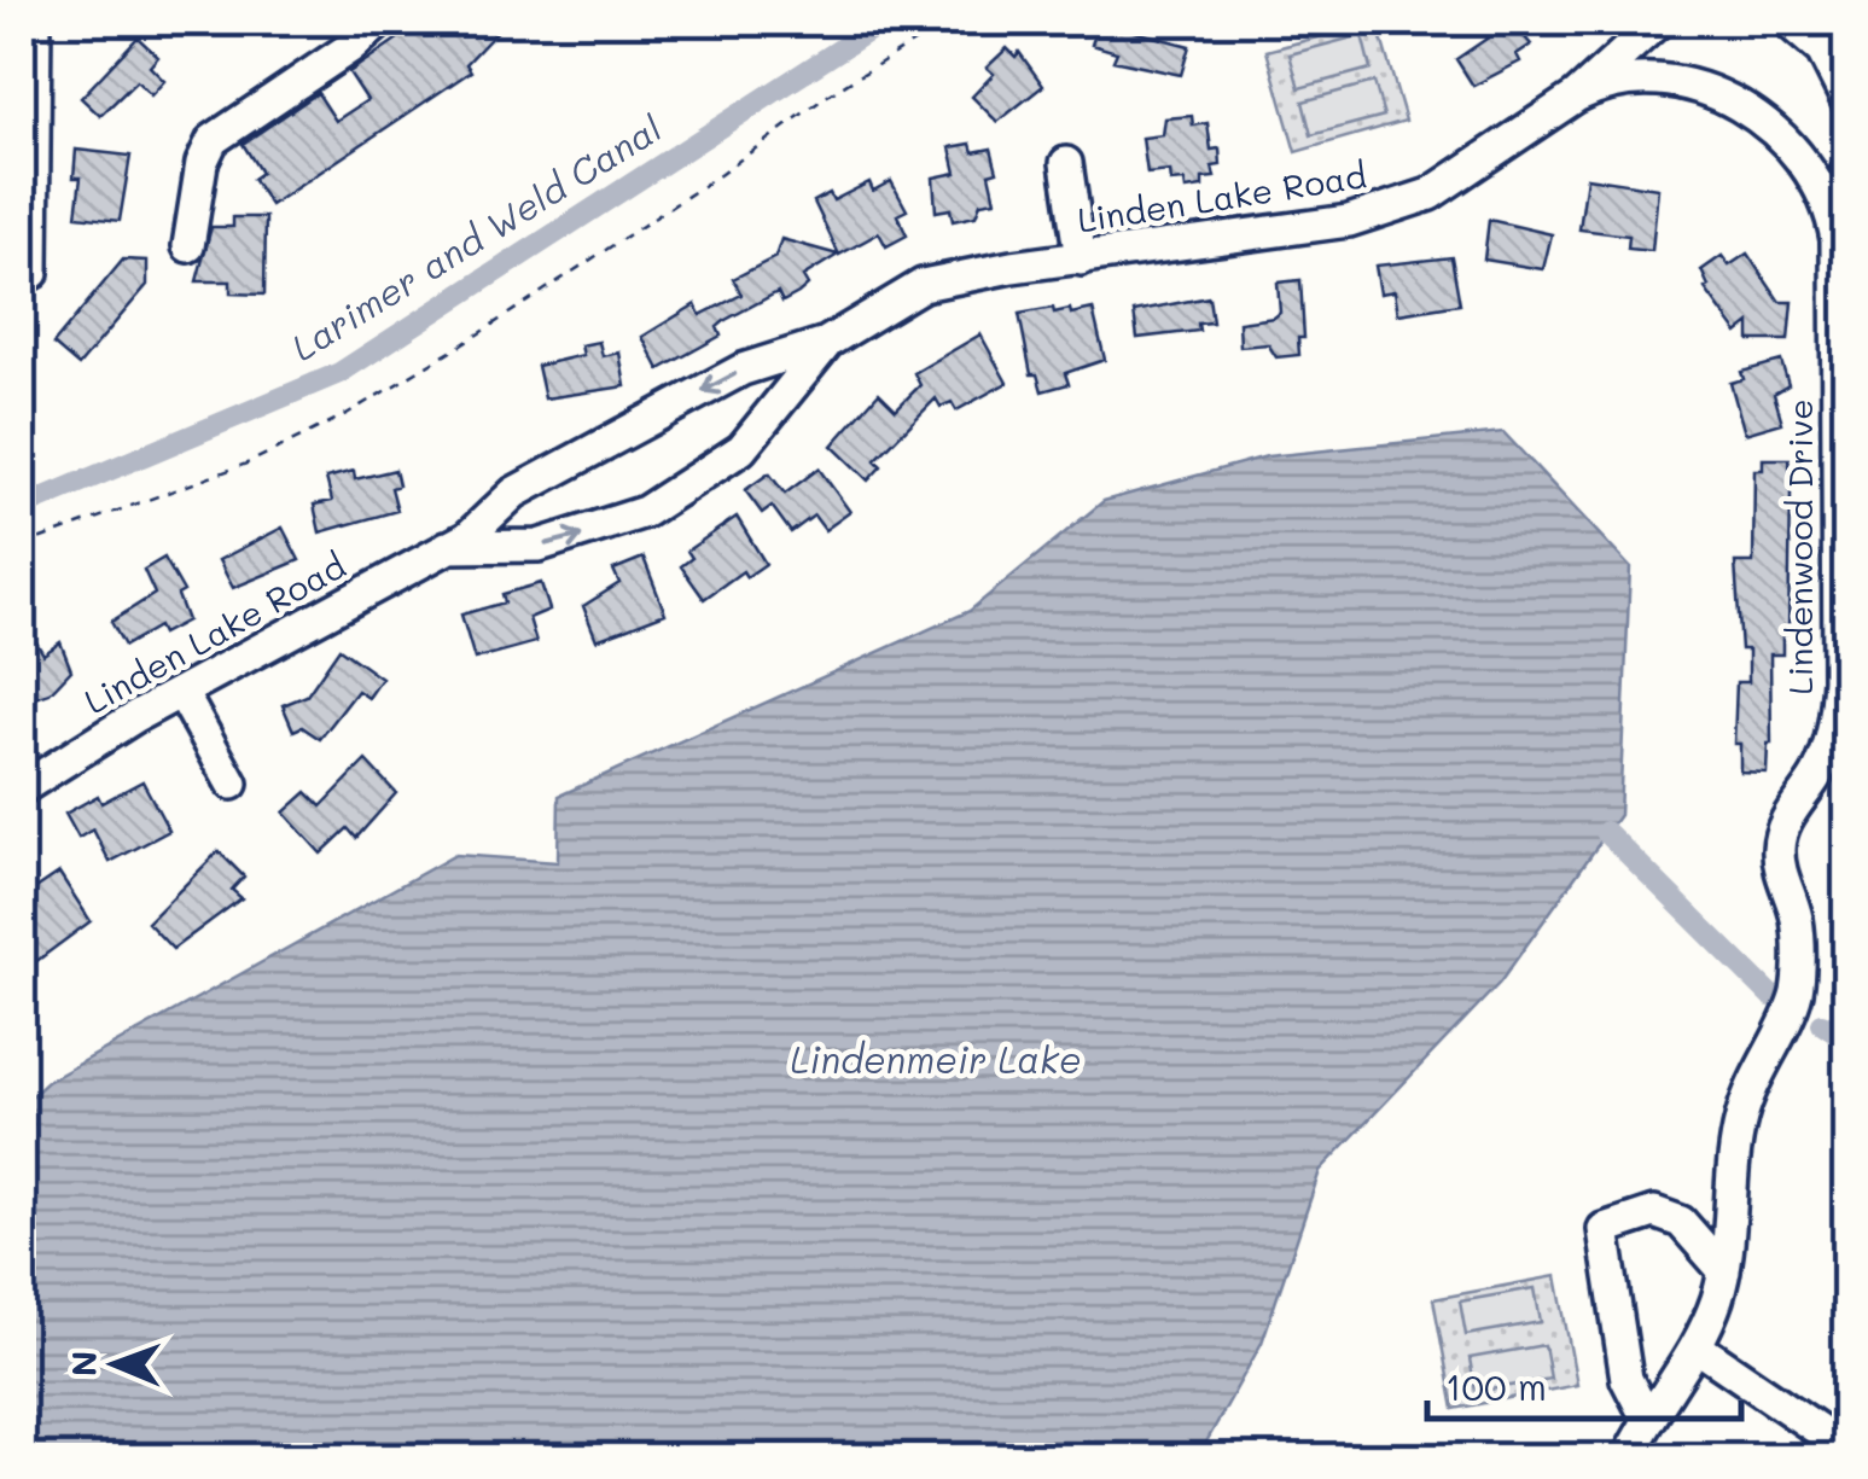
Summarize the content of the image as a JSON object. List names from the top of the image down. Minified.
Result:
{"streets":{"street":["Linden Lake Road","Lindenwood Drive"]},"crossings":[["Linden Lake Road","Lindenwood Drive"]],"water":["Larimer and Weld Canal","Lindenmeir Lake"],"scale_bar":"100 m","north":"left"}
